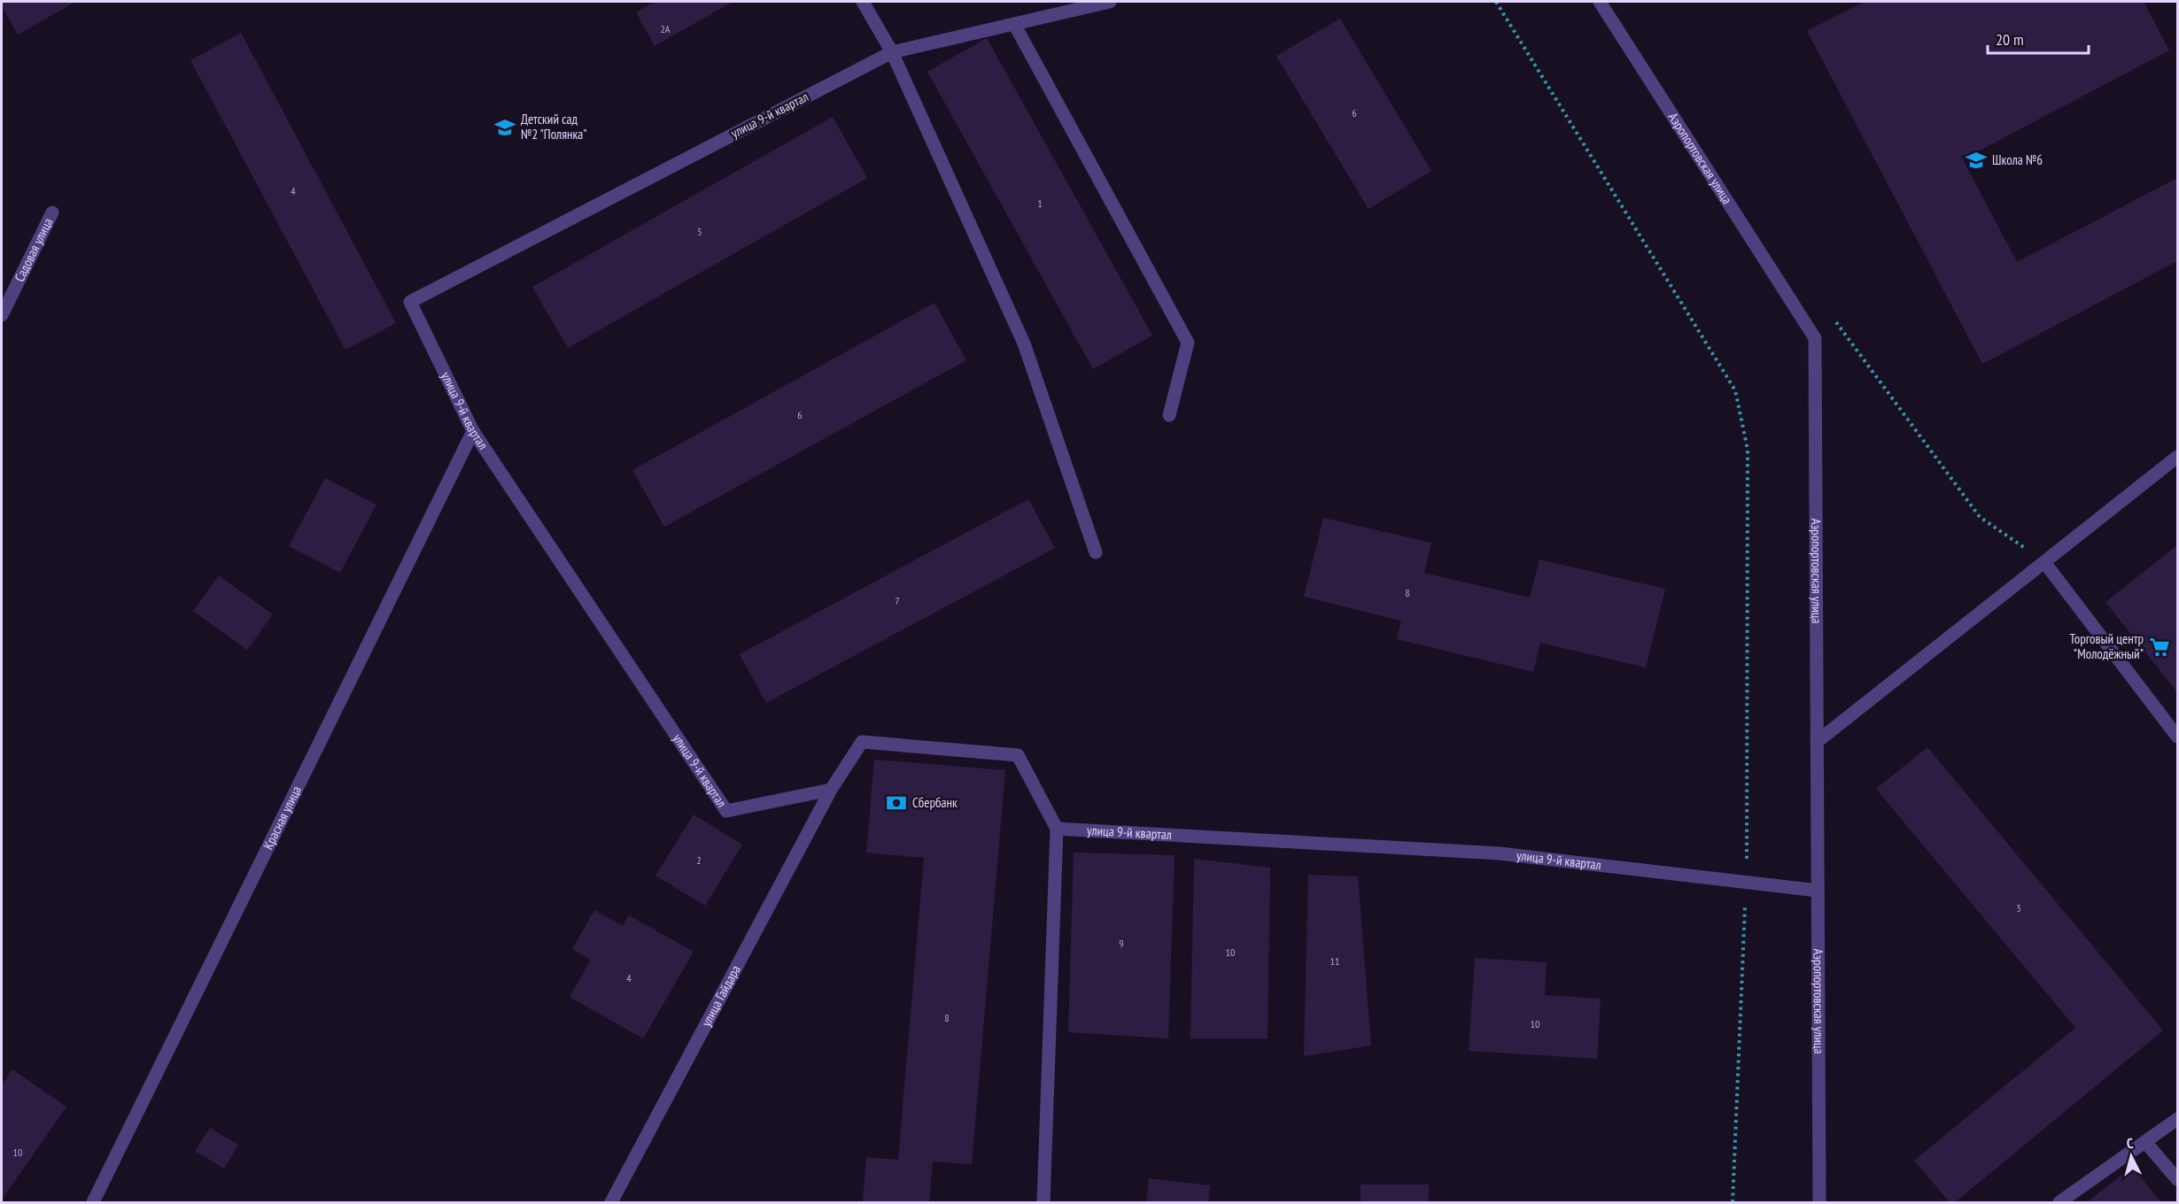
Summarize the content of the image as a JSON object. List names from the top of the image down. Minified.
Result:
{"streets":{"street":["улица 9-й квартал","Аэропортовская улица","Садовая улица","Красная улица","улица Гайдара"]},"crossings":[["улица 9-й квартал","Аэропортовская улица"],["улица 9-й квартал","Красная улица"],["улица 9-й квартал","улица Гайдара"]],"places":{"school or university":["Детский сад №2 \"Полянка\"","Школа №6"],"supermarket":["Торговый центр \"Молодёжный\""],"bank":["Сбербанк"]},"house_numbers":["2А","6","4","1","5","6","8","7","2","3","9","10","11","4","8","10","10"],"scale_bar":"20 m","north":"top"}
